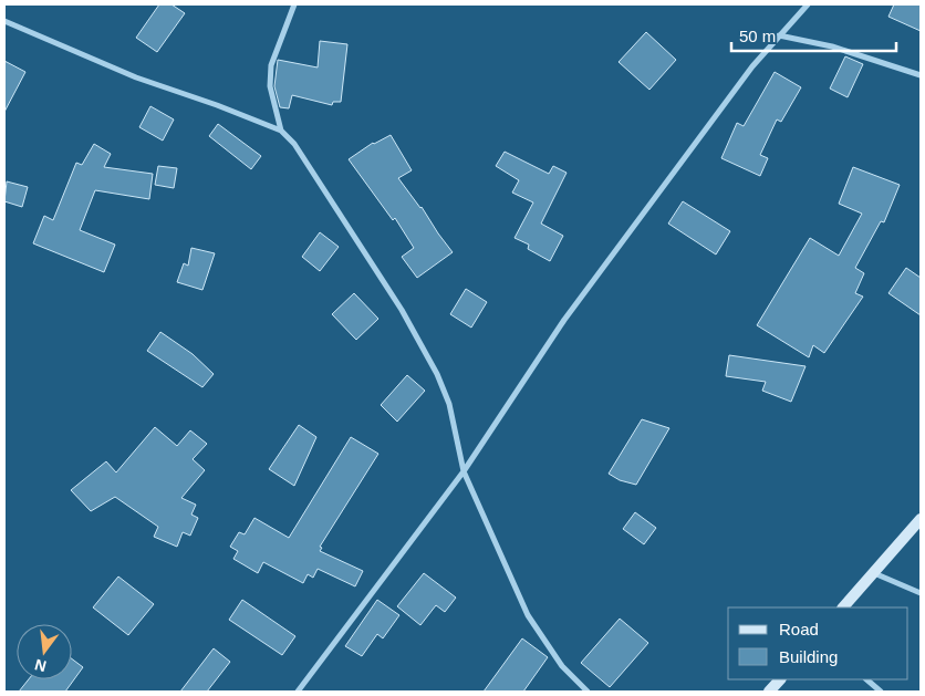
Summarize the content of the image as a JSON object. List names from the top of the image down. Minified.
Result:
{"legend":["Road","Building"],"scale_bar":"50 m","north":"bottom"}
